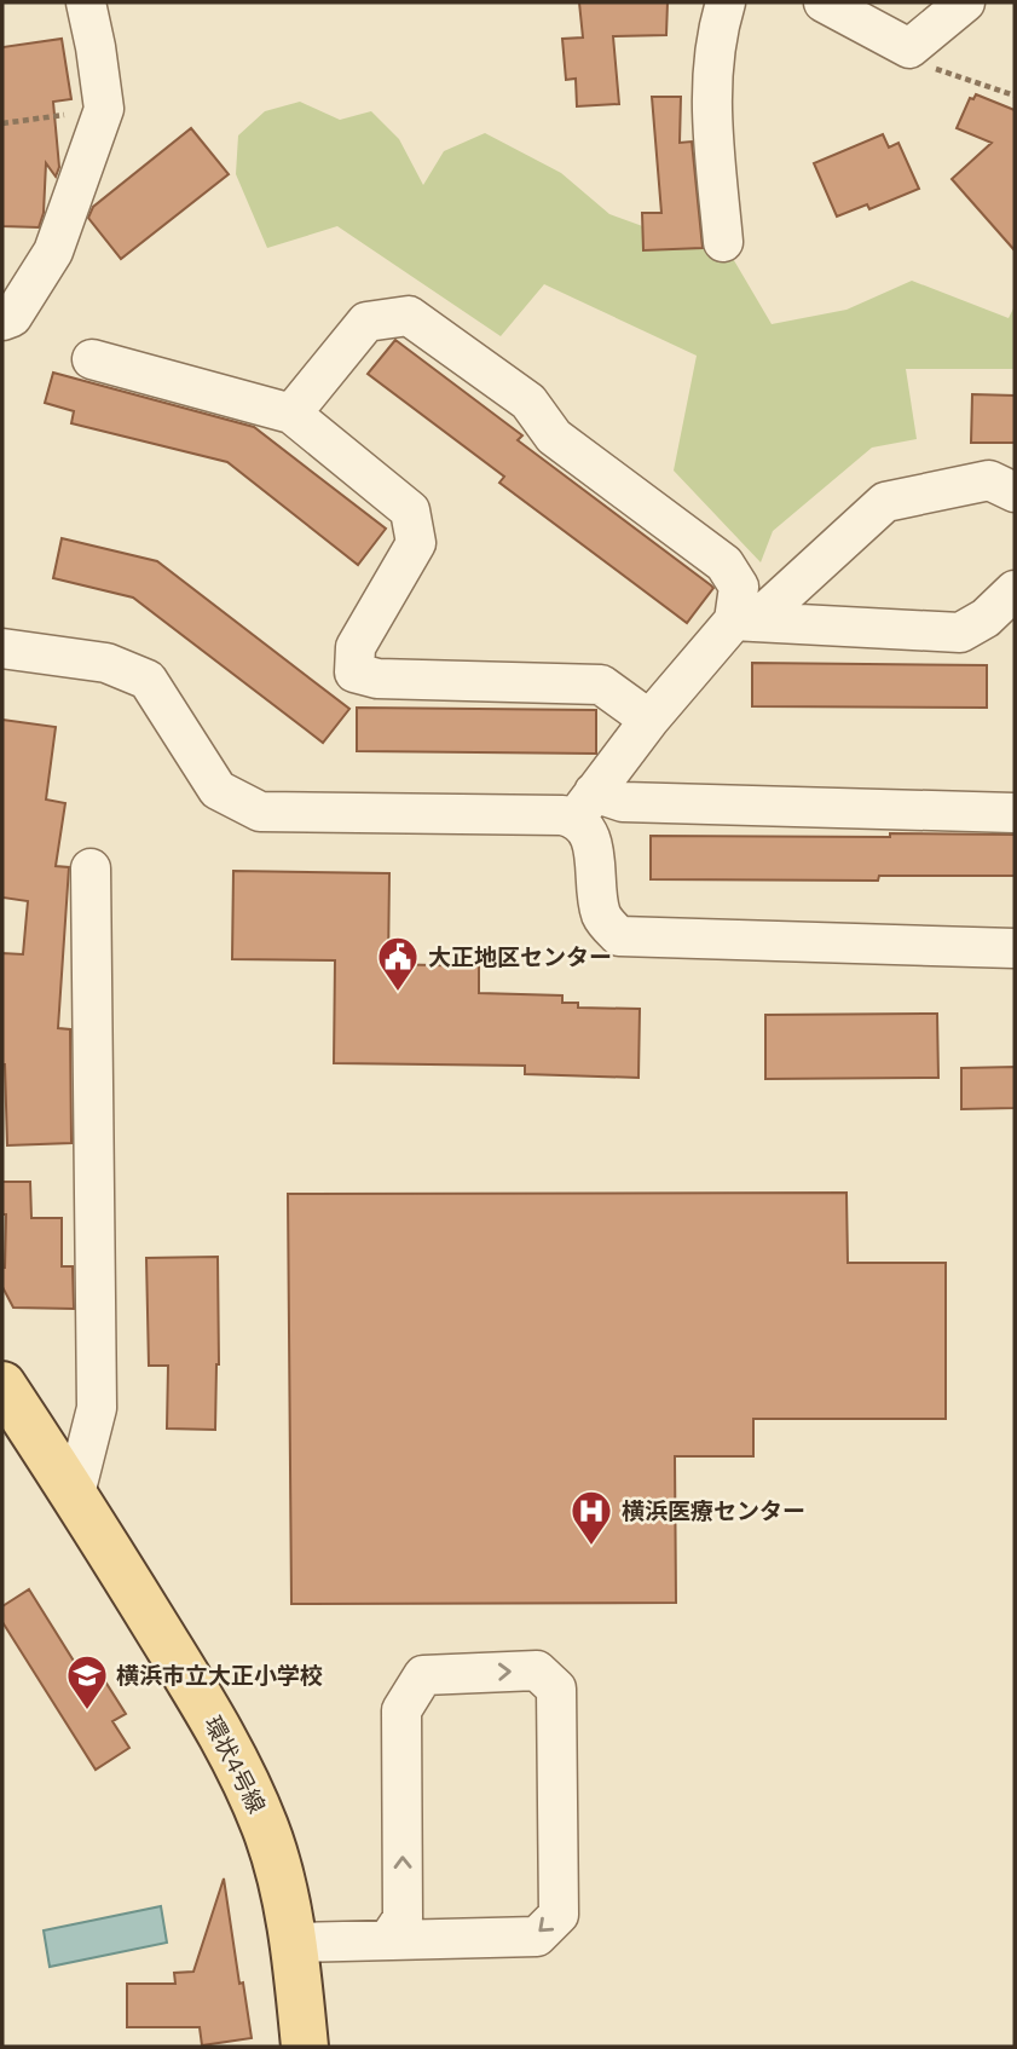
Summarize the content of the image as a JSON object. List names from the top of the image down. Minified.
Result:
{"streets":{"main road":["環状4号線"]},"places":{"public building":["大正地区センター"],"hospital":["横浜医療センター"],"school or university":["横浜市立大正小学校"]}}
